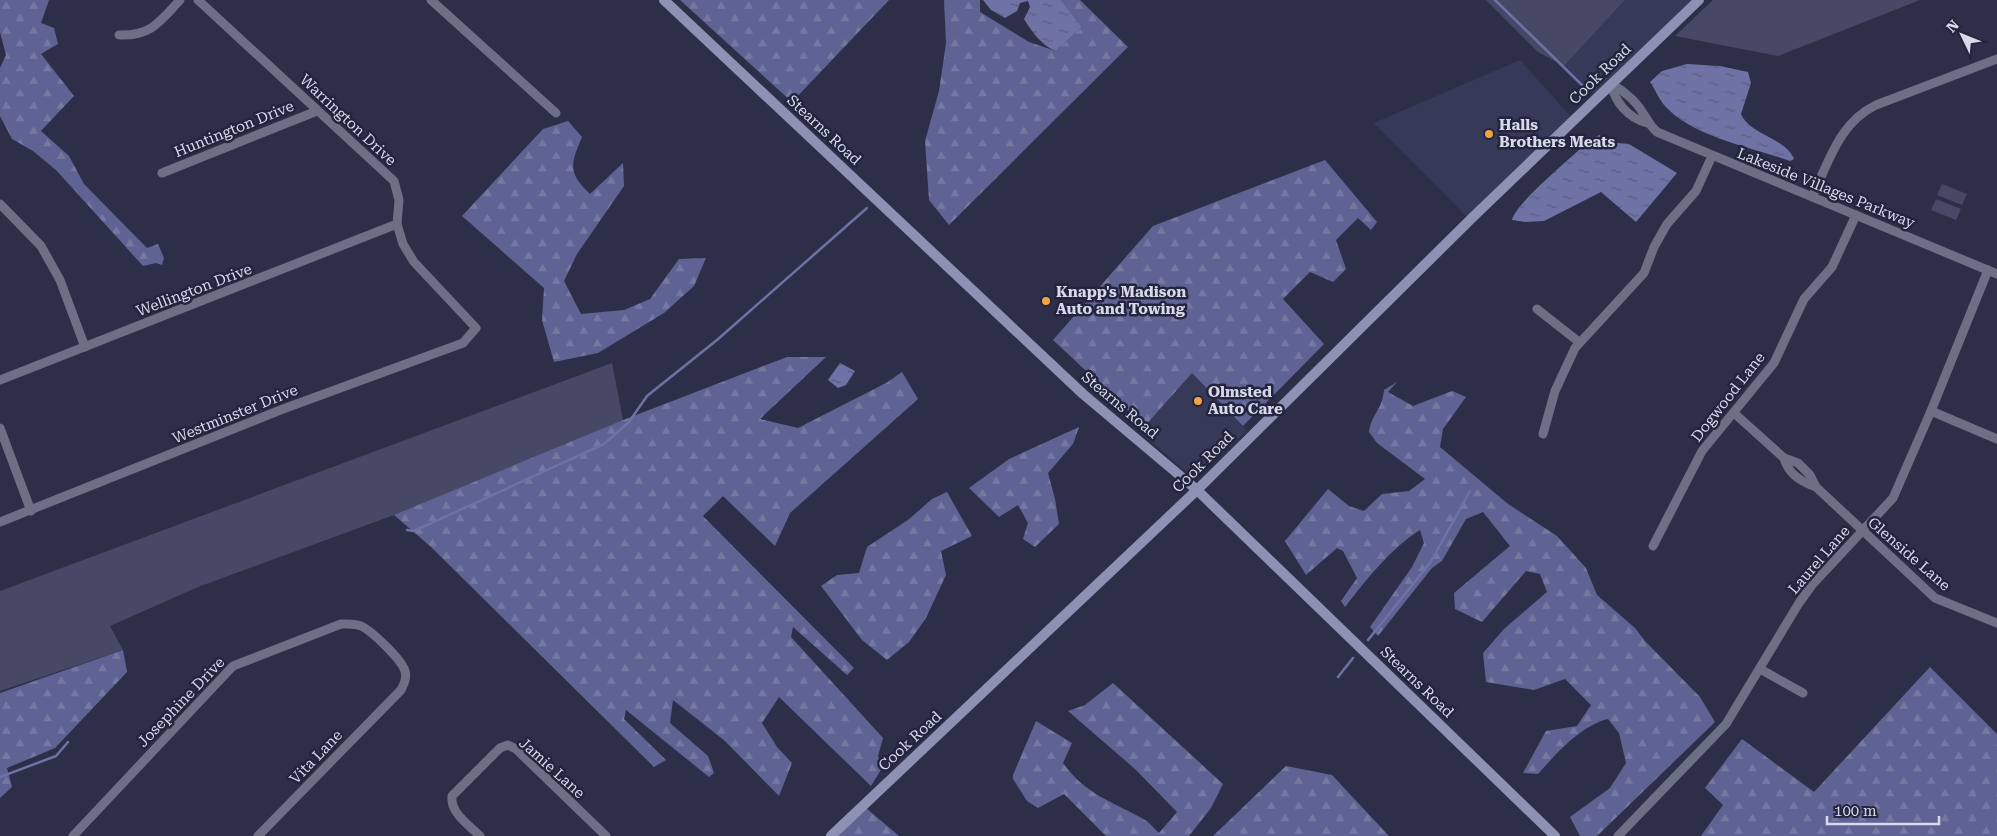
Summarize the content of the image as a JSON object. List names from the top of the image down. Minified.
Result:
{"streets":{"main road":["Cook Road","Stearns Road"],"street":["Warrington Drive","Huntington Drive","Lakeside Villages Parkway","Wellington Drive","Dogwood Lane","Westminster Drive","Glenside Lane","Laurel Lane","Josephine Drive","Vita Lane","Jamie Lane"]},"crossings":[["Cook Road","Stearns Road"],["Cook Road","Lakeside Villages Parkway"],["Warrington Drive","Huntington Drive"],["Warrington Drive","Wellington Drive"],["Warrington Drive","Westminster Drive"],["Lakeside Villages Parkway","Dogwood Lane"],["Lakeside Villages Parkway","Laurel Lane"],["Dogwood Lane","Glenside Lane"],["Glenside Lane","Laurel Lane"],["Josephine Drive","Vita Lane"]],"places":["Halls Brothers Meats","Knapp's Madison Auto and Towing","Olmsted Auto Care"],"scale_bar":"100 m","north":"top left"}
